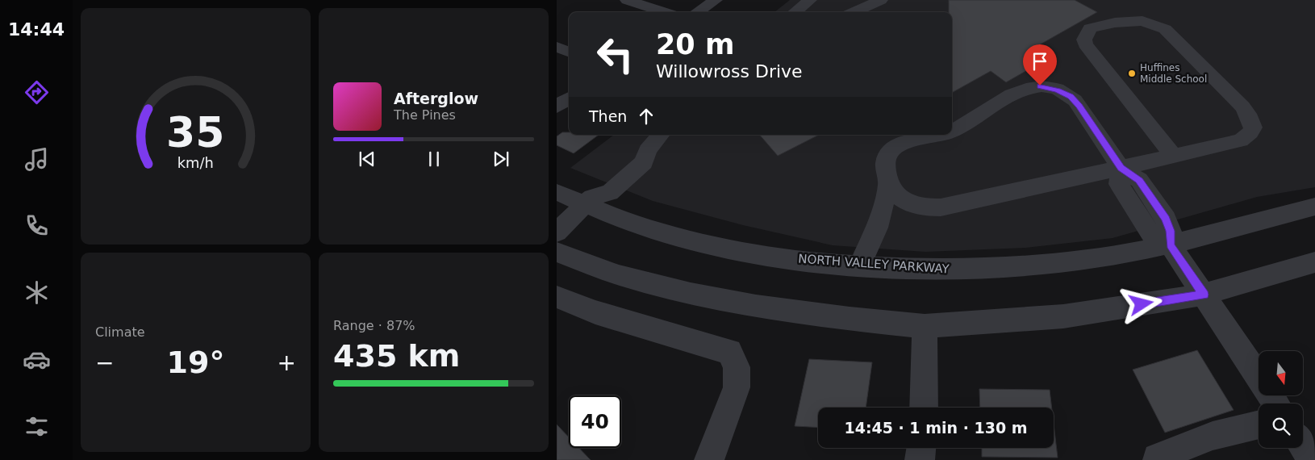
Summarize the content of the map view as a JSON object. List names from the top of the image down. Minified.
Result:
{"streets":{"street":["NORTH VALLEY PARKWAY"]},"places":["Huffines Middle School"],"north":"bottom","page":{"tabs":"14:44","turn":["20 m","Willowross Drive"],"song":["Afterglow","The Pines"],"then":"Then","tile":["Climate",["Range · 87%","435 km"]],"heat":["−","19°","+"],"limit":"40","trip":"14:45 · 1 min · 130 m","gauge":["35","km/h"]}}
